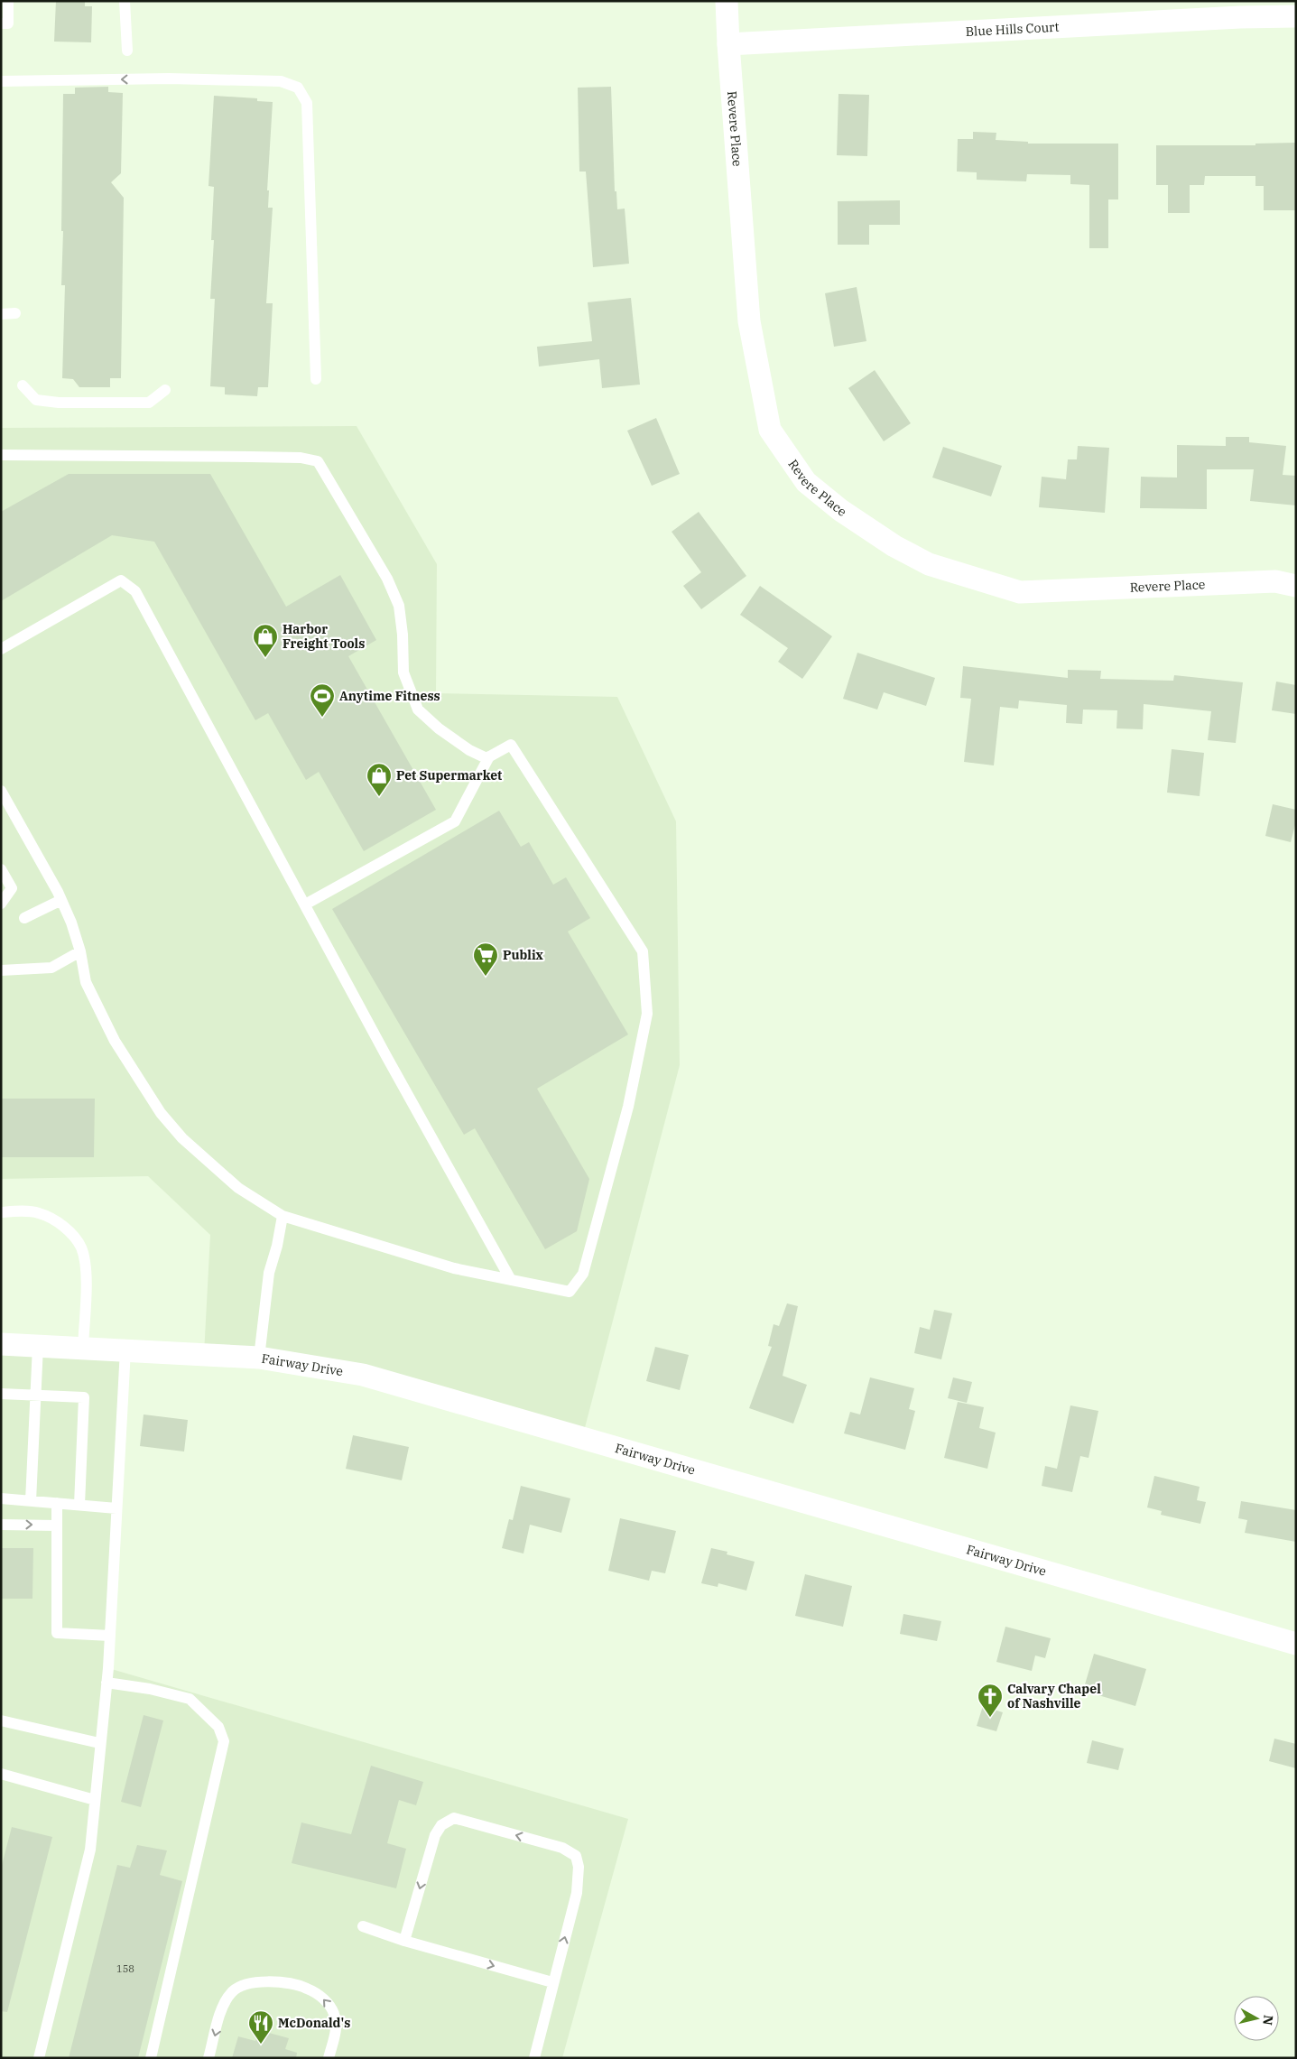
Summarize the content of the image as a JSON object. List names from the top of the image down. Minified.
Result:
{"streets":{"street":["Blue Hills Court","Revere Place","Fairway Drive"]},"crossings":[["Blue Hills Court","Revere Place"]],"places":{"shop":["Harbor Freight Tools","Pet Supermarket"],"sports":["Anytime Fitness"],"supermarket":["Publix"],"church":["Calvary Chapel of Nashville"],"restaurant":["McDonald's"]},"house_numbers":["158"],"north":"right"}
